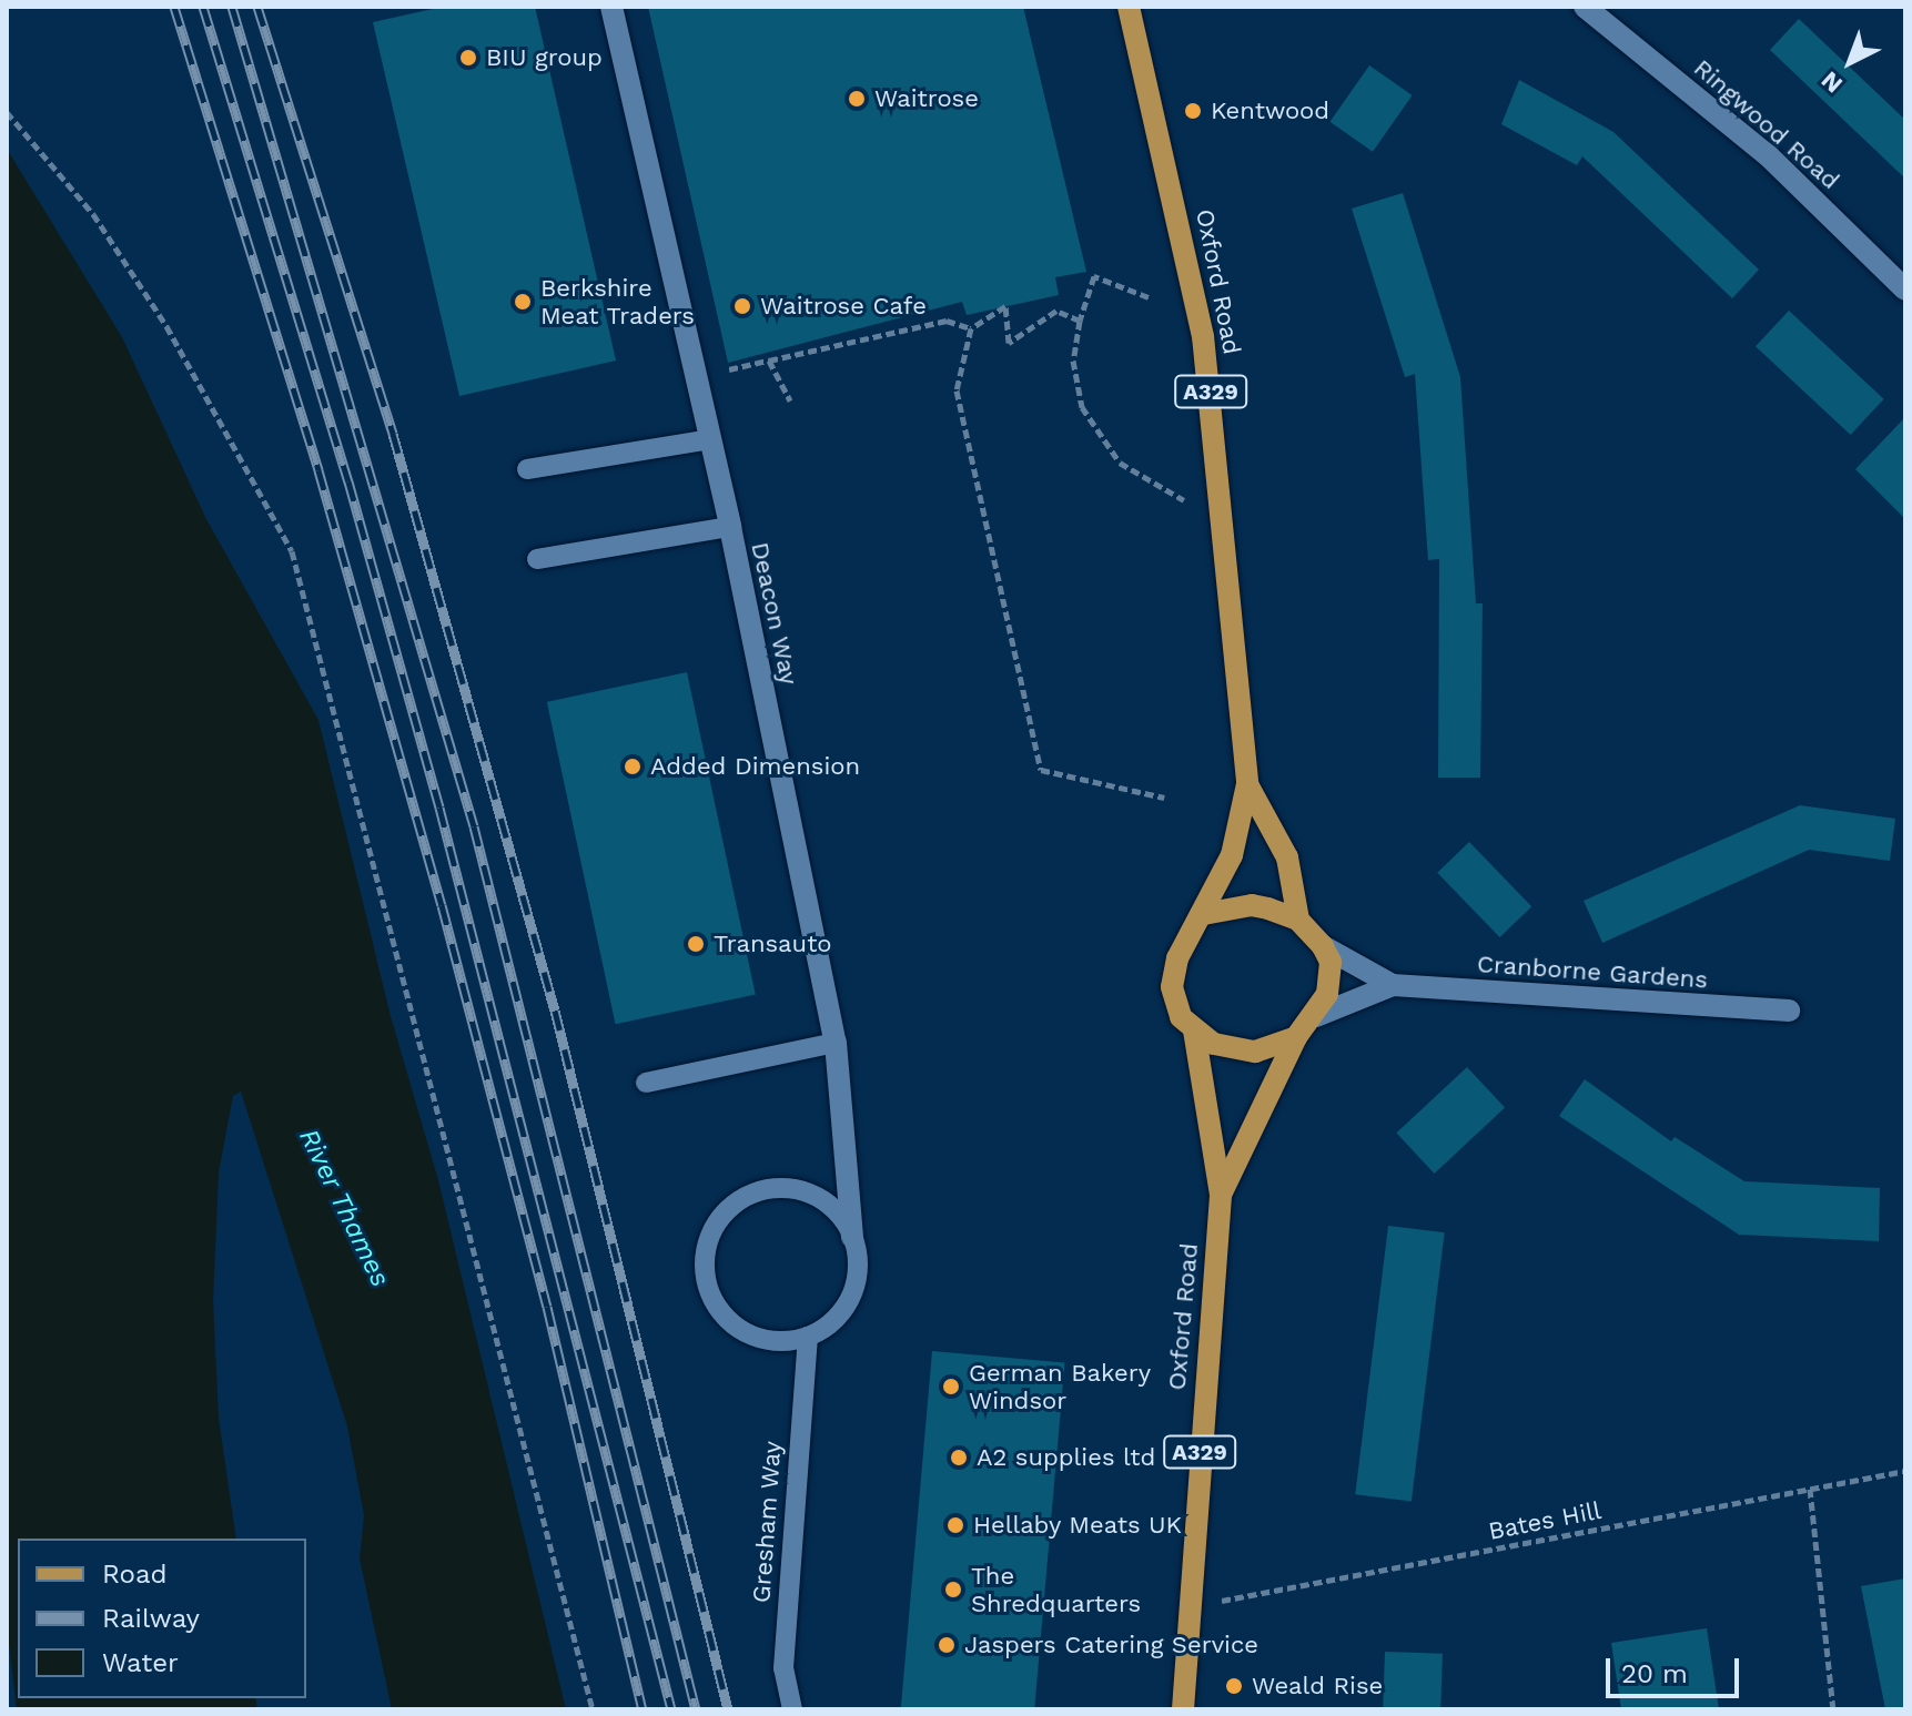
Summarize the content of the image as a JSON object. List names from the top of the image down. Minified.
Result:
{"streets":{"main road":["Oxford Road","A329"],"street":["Ringwood Road","Deacon Way","Cranborne Gardens"],"lane":["Gresham Way"],"path":["Bates Hill"]},"crossings":[["Oxford Road","Cranborne Gardens"],["Oxford Road","Bates Hill"],["Deacon Way","Gresham Way"]],"water":["River Thames"],"places":["BIU group","Waitrose","Kentwood","Berkshire Meat Traders","Waitrose Cafe","Added Dimension","Transauto","German Bakery Windsor","A2 supplies ltd","Hellaby Meats UK","The Shredquarters","Jaspers Catering Service","Weald Rise"],"legend":["Road","Railway","Water"],"scale_bar":"20 m","north":"bottom left"}
